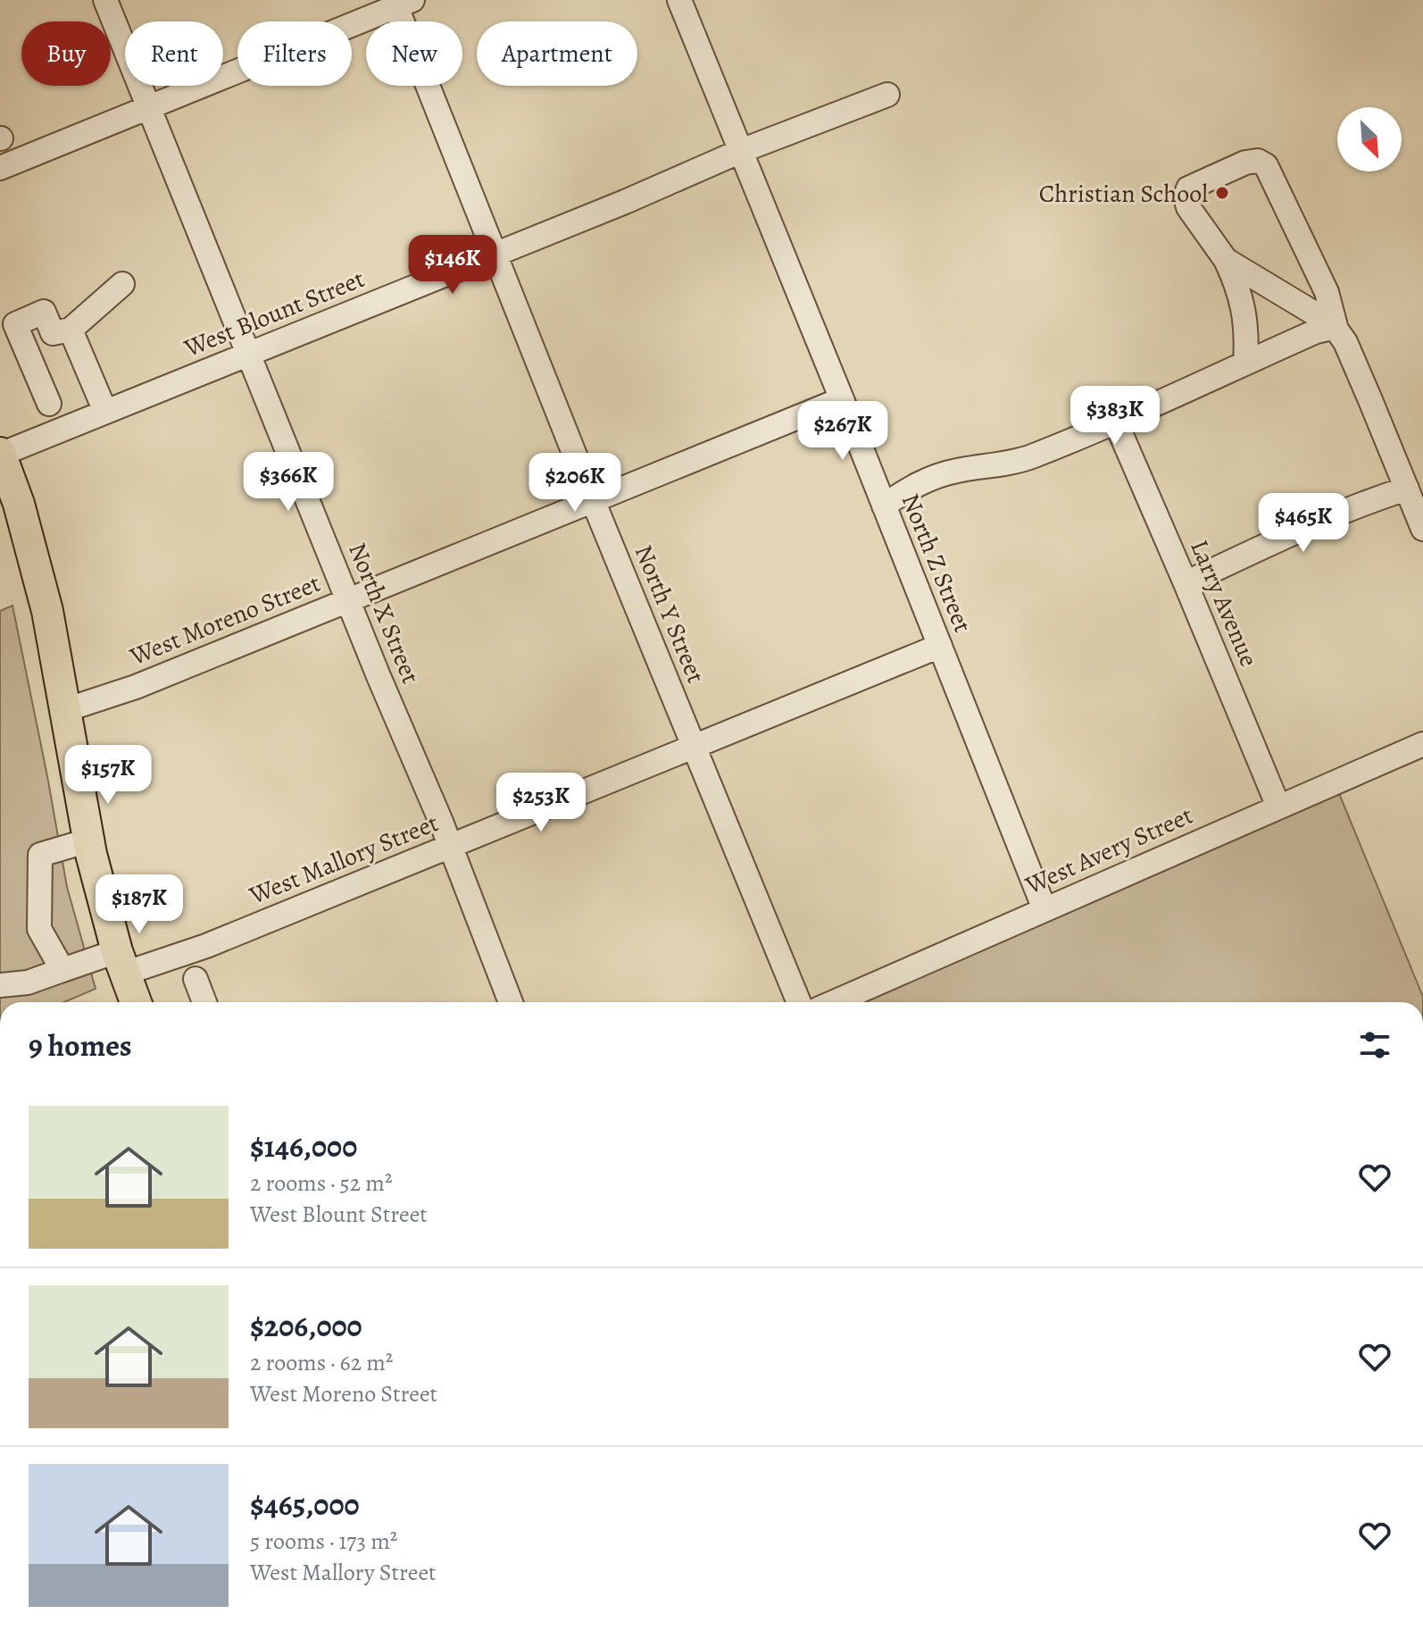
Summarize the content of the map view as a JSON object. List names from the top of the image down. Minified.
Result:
{"streets":{"street":["West Blount Street","North Z Street","Larry Avenue","North X Street","North Y Street","West Moreno Street","West Avery Street","West Mallory Street"]},"crossings":[["West Blount Street","North Z Street"],["West Blount Street","North X Street"],["West Blount Street","North Y Street"],["North Z Street","West Moreno Street"],["North Z Street","West Avery Street"],["North Z Street","West Mallory Street"],["Larry Avenue","West Avery Street"],["North X Street","West Moreno Street"],["North X Street","West Mallory Street"],["North Y Street","West Moreno Street"],["North Y Street","West Mallory Street"]],"places":["Christian School"],"north":"bottom right","page":{"chip":["Buy","Rent","Filters","New","Apartment"],"price":["$146K","$383K","$267K","$366K","$206K","$465K","$157K","$253K","$187K"],"heading":"9 homes","list":[{"name":"$146,000","note":"2 rooms · 52 m² · West Blount Street"},{"name":"$206,000","note":"2 rooms · 62 m² · West Moreno Street"},{"name":"$465,000","note":"5 rooms · 173 m² · West Mallory Street"}]}}
